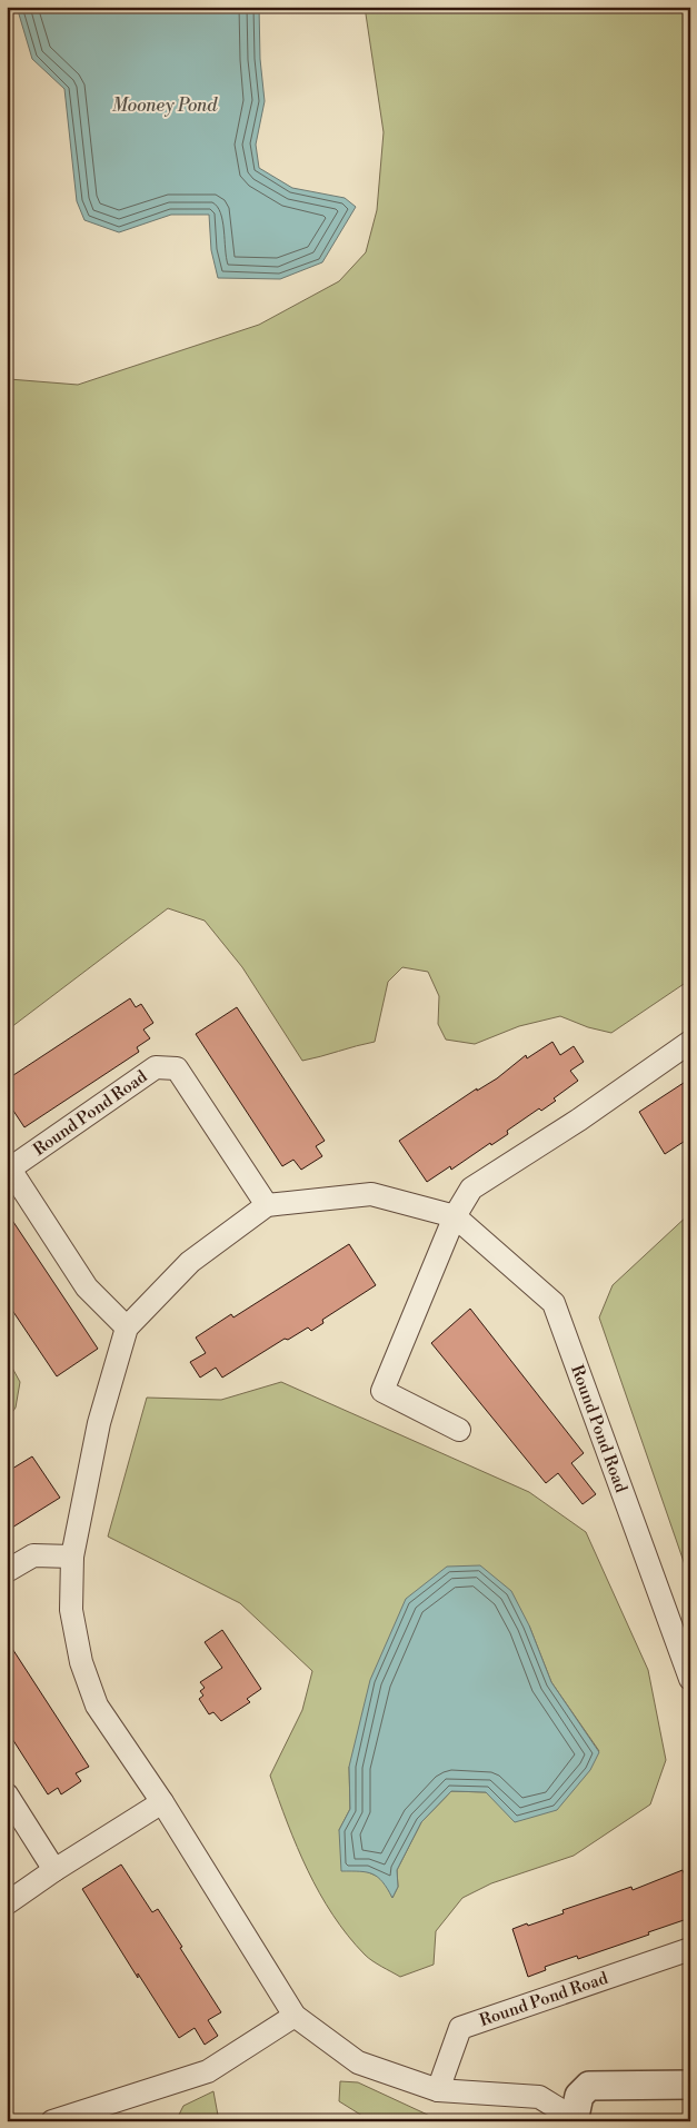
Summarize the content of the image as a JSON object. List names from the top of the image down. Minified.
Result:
{"streets":{"street":["Round Pond Road"]},"water":["Mooney Pond"]}
